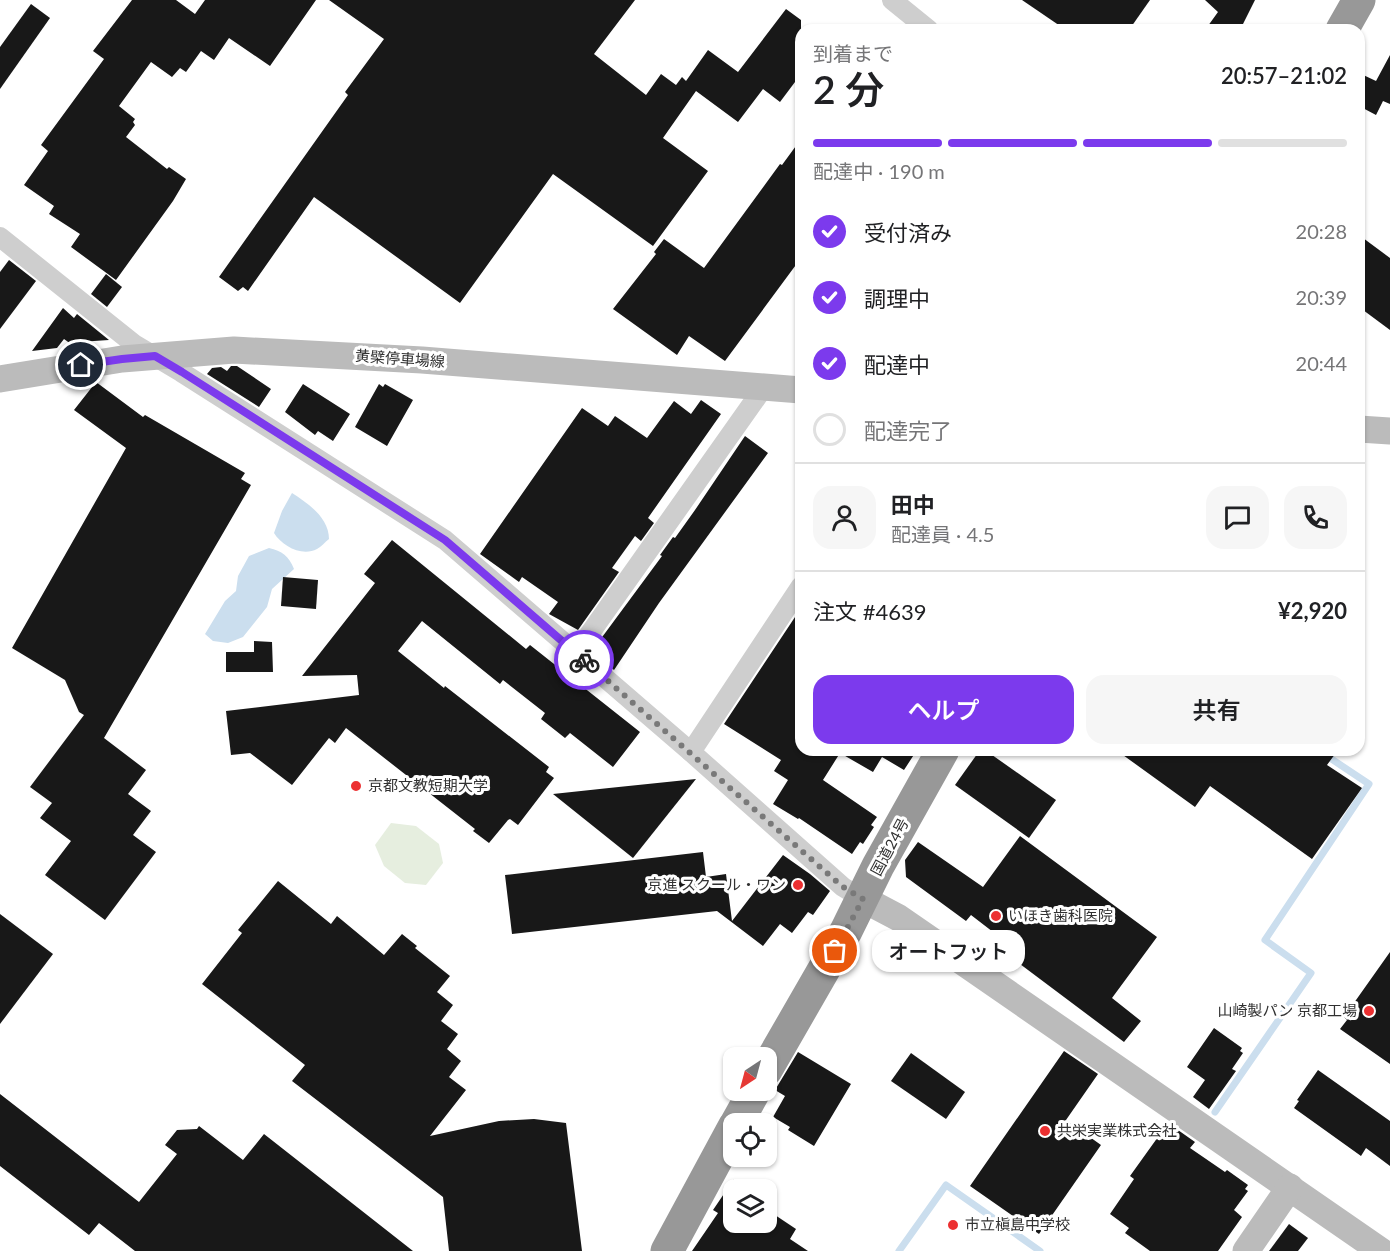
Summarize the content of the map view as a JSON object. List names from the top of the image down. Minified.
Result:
{"streets":{"highway":["国道24号"],"main road":["黄檗停車場線"]},"places":["京都文教短期大学","京進 スクール・ワン","いほき歯科医院","オートフット","山崎製パン 京都工場","共栄実業株式会社","市立槇島中学校"],"north":"bottom left","page":{"heading":["2 分","到着まで","20:57–21:02"],"panel":["田中","配達員 · 4.5","注文 #4639","¥2,920"],"bar":"配達中 · 190 m","list":[["受付済み","20:28"],["調理中","20:39"],["配達中","20:44"],"配達完了"],"buttons":["ヘルプ","共有"],"bubble":"オートフット"}}
